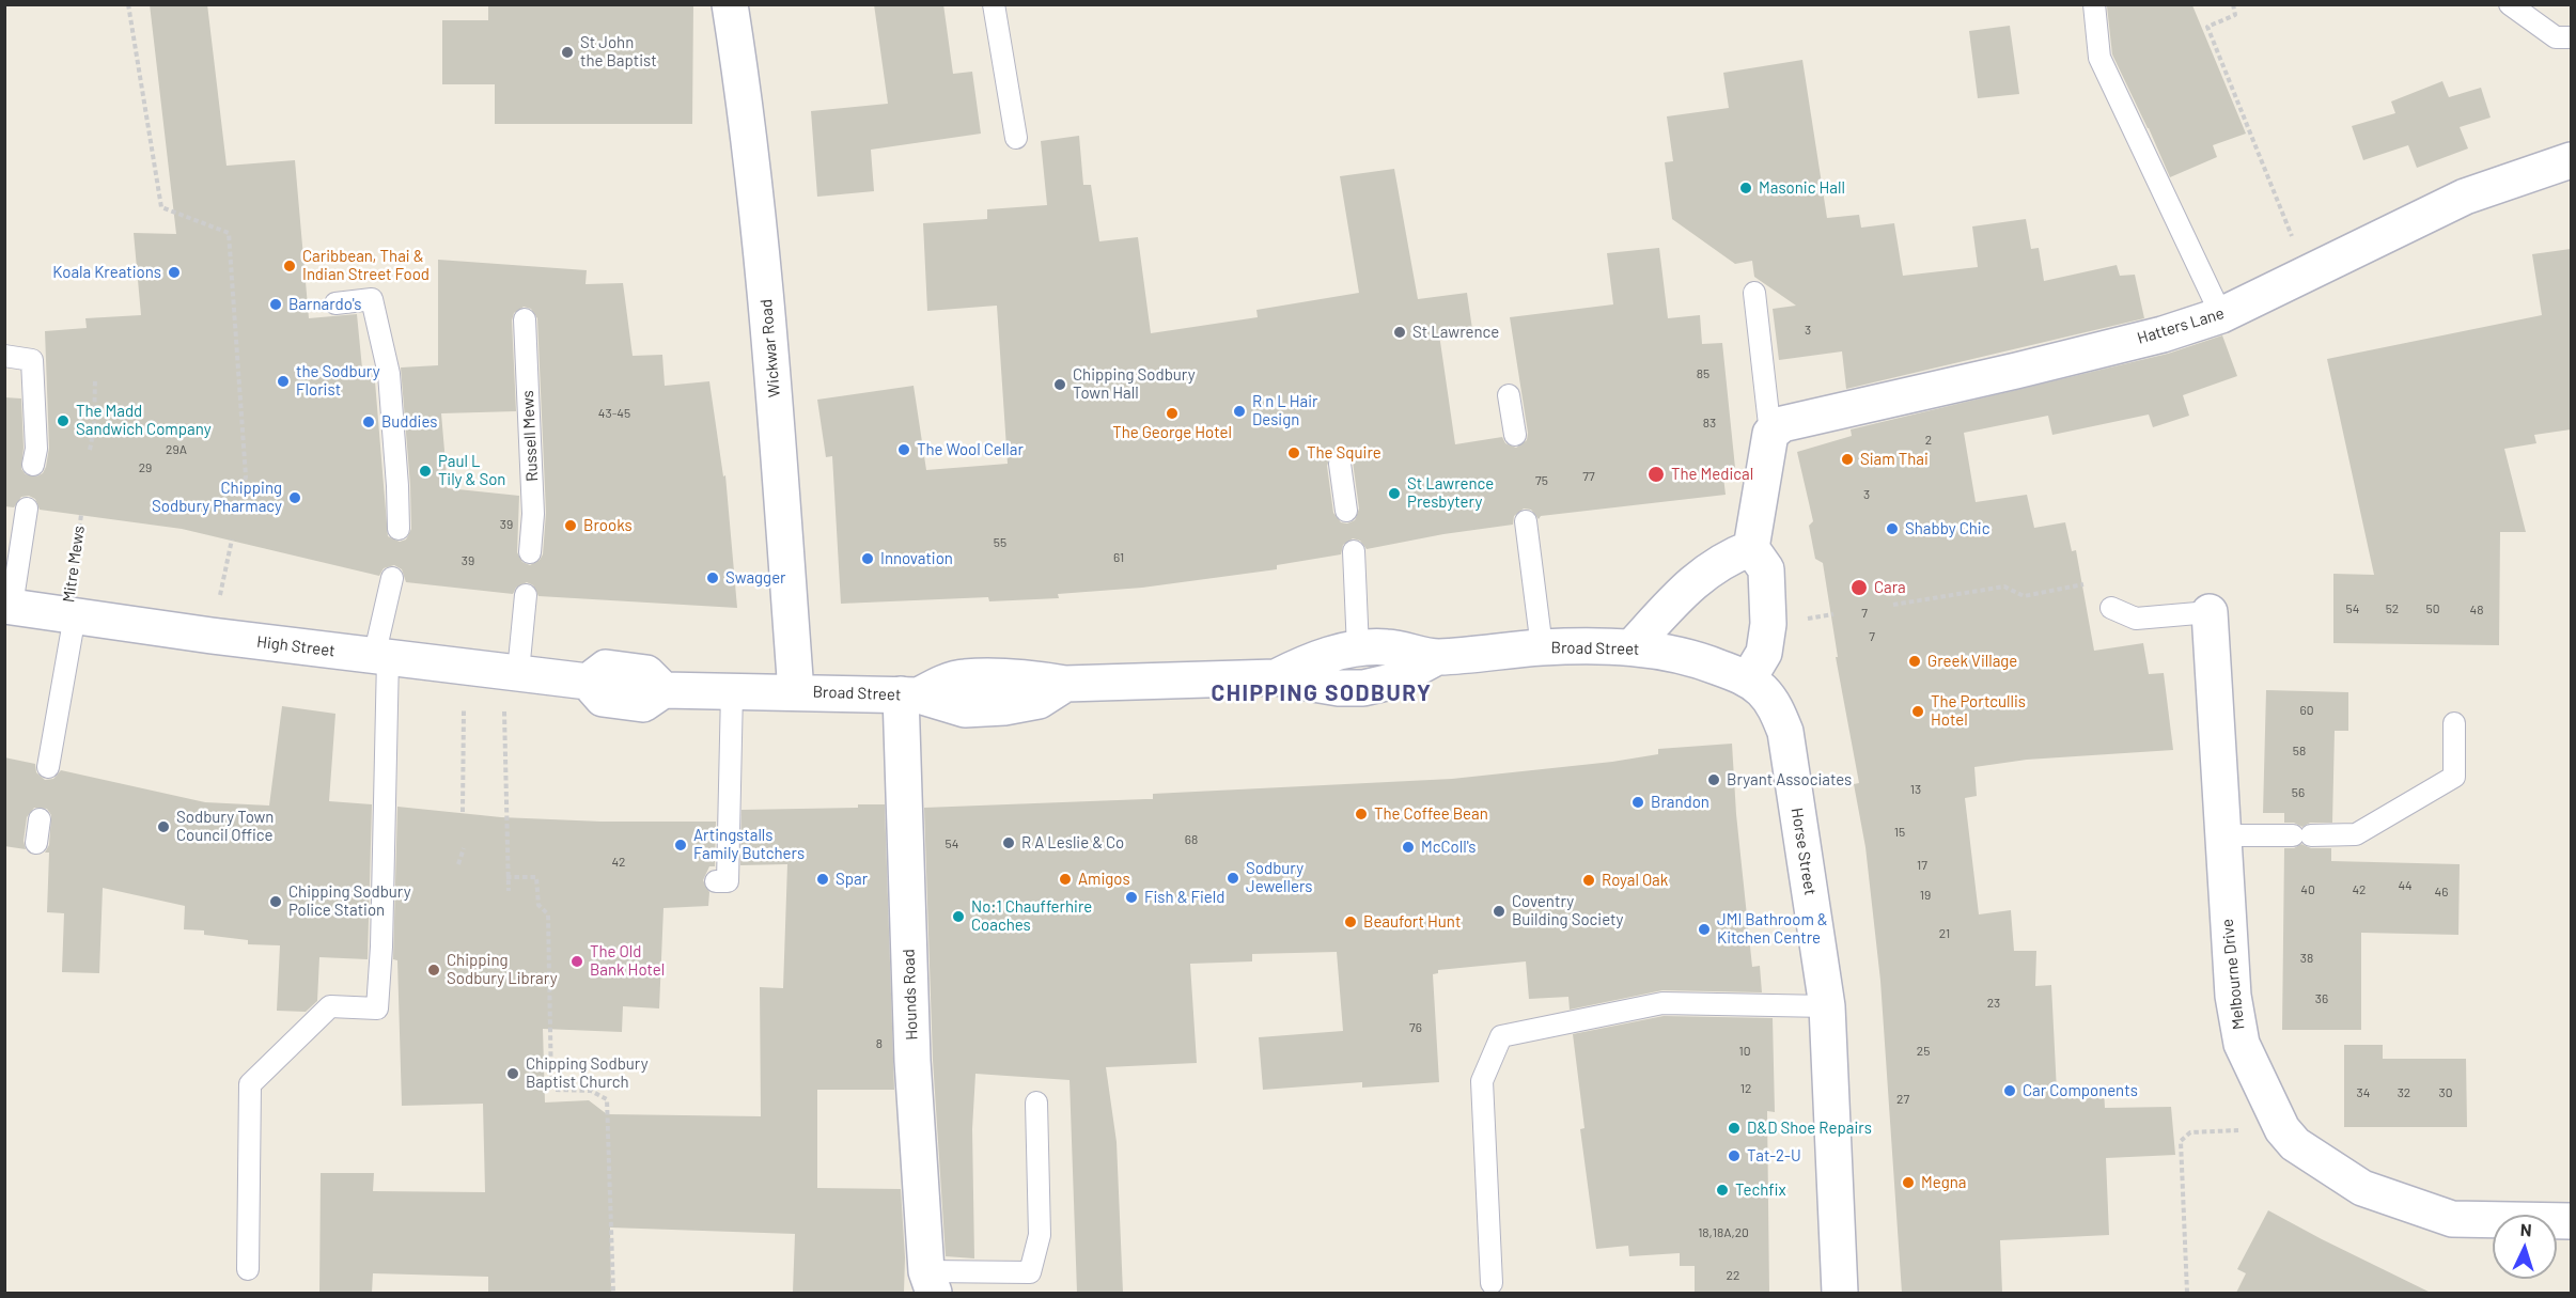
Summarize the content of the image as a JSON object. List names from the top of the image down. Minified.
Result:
{"streets":{"main road":["Hatters Lane","Wickwar Road","High Street","Broad Street","Horse Street","Melbourne Drive","Hounds Road"],"lane":["Russell Mews"],"path":["Mitre Mews"]},"crossings":[["Wickwar Road","High Street"],["Wickwar Road","Broad Street"],["Mitre Mews","High Street"],["High Street","Broad Street"],["Broad Street","Horse Street"],["Broad Street","Hounds Road"]],"districts":["CHIPPING SODBURY"],"places":["St John the Baptist","Masonic Hall","Caribbean, Thai & Indian Street Food","Koala Kreations","Barnardo's","St Lawrence","the Sodbury Florist","Chipping Sodbury Town Hall","R n L Hair Design","The George Hotel","The Madd Sandwich Company","Buddies","The Wool Cellar","The Squire","Siam Thai","Paul L Tily & Son","The Medical","St Lawrence Presbytery","Chipping Sodbury Pharmacy","Brooks","Shabby Chic","Innovation","Swagger","Cara","Greek Village","The Portcullis Hotel","Bryant Associates","Brandon","The Coffee Bean","Sodbury Town Council Office","R A Leslie & Co","Artingstalls Family Butchers","McColl's","Sodbury Jewellers","Spar","Amigos","Royal Oak","Fish & Field","Chipping Sodbury Police Station","Coventry Building Society","No:1 Chaufferhire Coaches","Beaufort Hunt","JMI Bathroom & Kitchen Centre","The Old Bank Hotel","Chipping Sodbury Library","Chipping Sodbury Baptist Church","Car Components","D&D Shoe Repairs","Tat-2-U","Megna","Techfix"],"house_numbers":["3","85","43-45","83","2","29A","29","77","75","3","39","55","61","39","54","52","50","48","7","7","60","58","13","56","15","68","54","42","17","44","40","42","46","19","21","38","36","23","76","8","10","25","12","34","32","30","27","18,18A,20","22"],"north":"top"}
